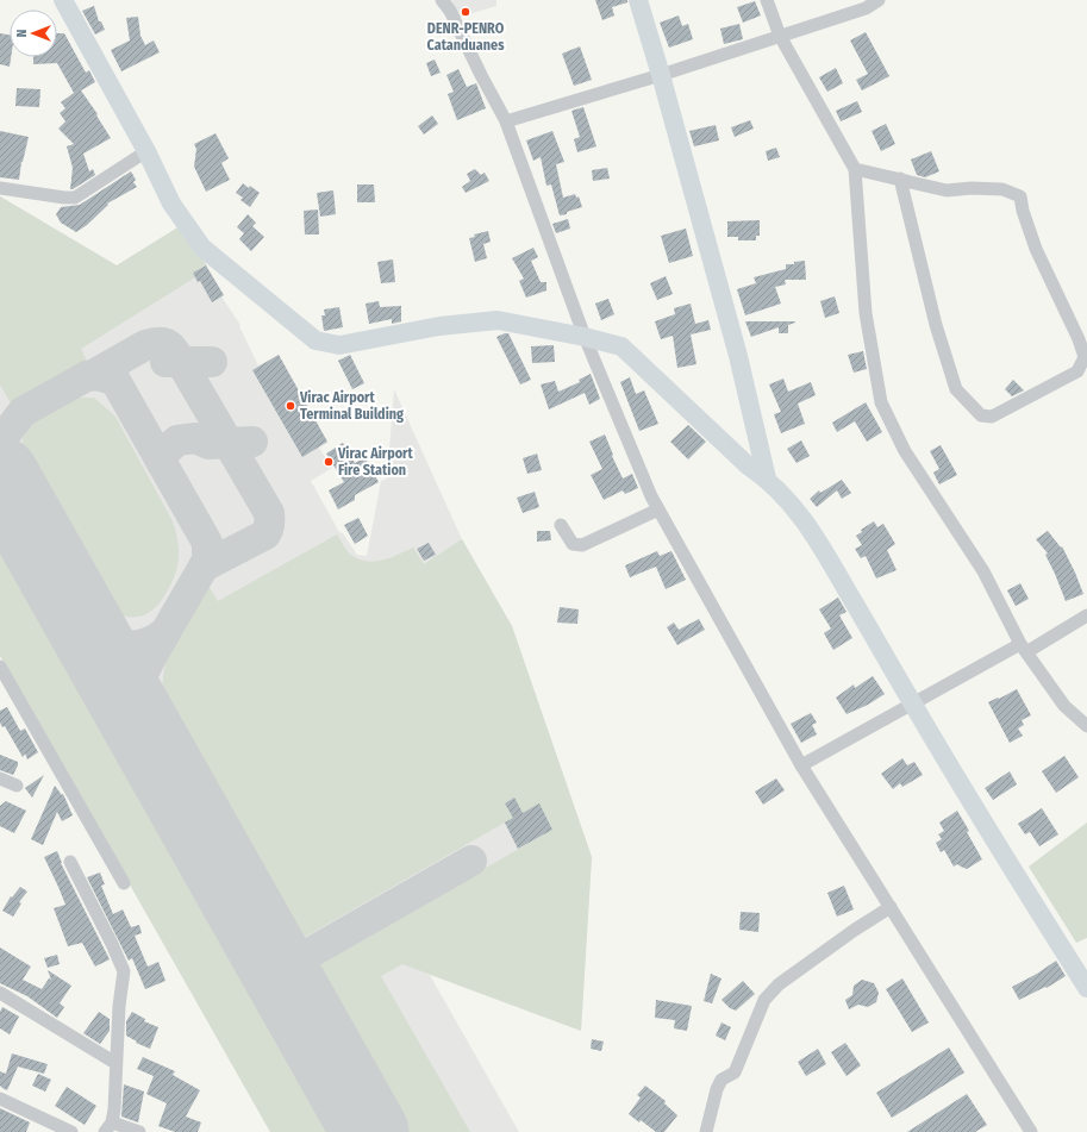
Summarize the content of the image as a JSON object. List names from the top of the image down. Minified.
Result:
{"places":["DENR-PENRO Catanduanes","Virac Airport Terminal Building","Virac Airport Fire Station"],"north":"left"}
